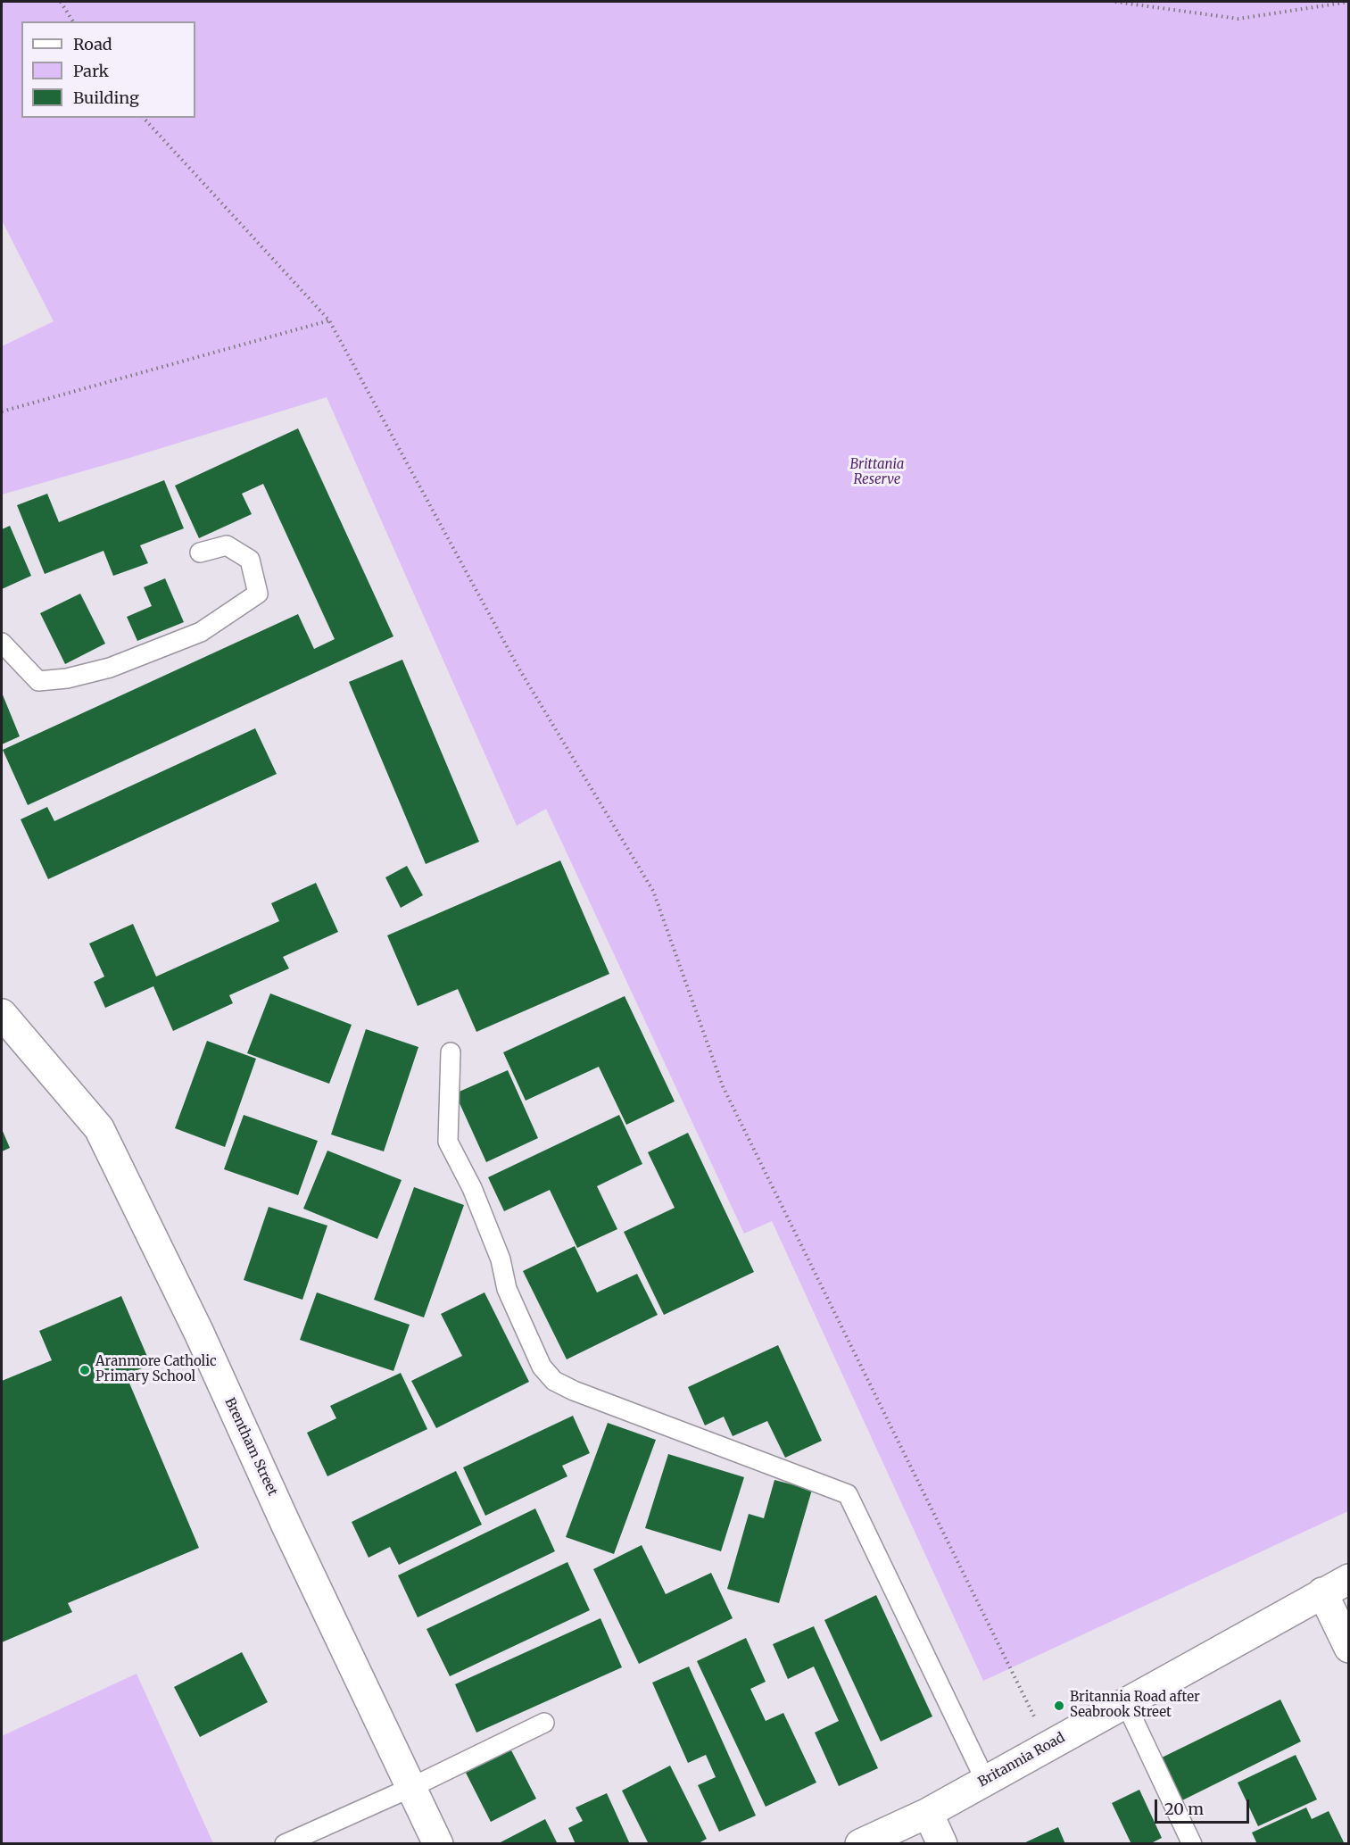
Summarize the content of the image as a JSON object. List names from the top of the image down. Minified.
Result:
{"streets":{"street":["Brentham Street","Britannia Road"]},"parks":["Brittania Reserve"],"places":["Aranmore Catholic Primary School","Britannia Road after Seabrook Street"],"legend":["Road","Park","Building"],"scale_bar":"20 m"}
